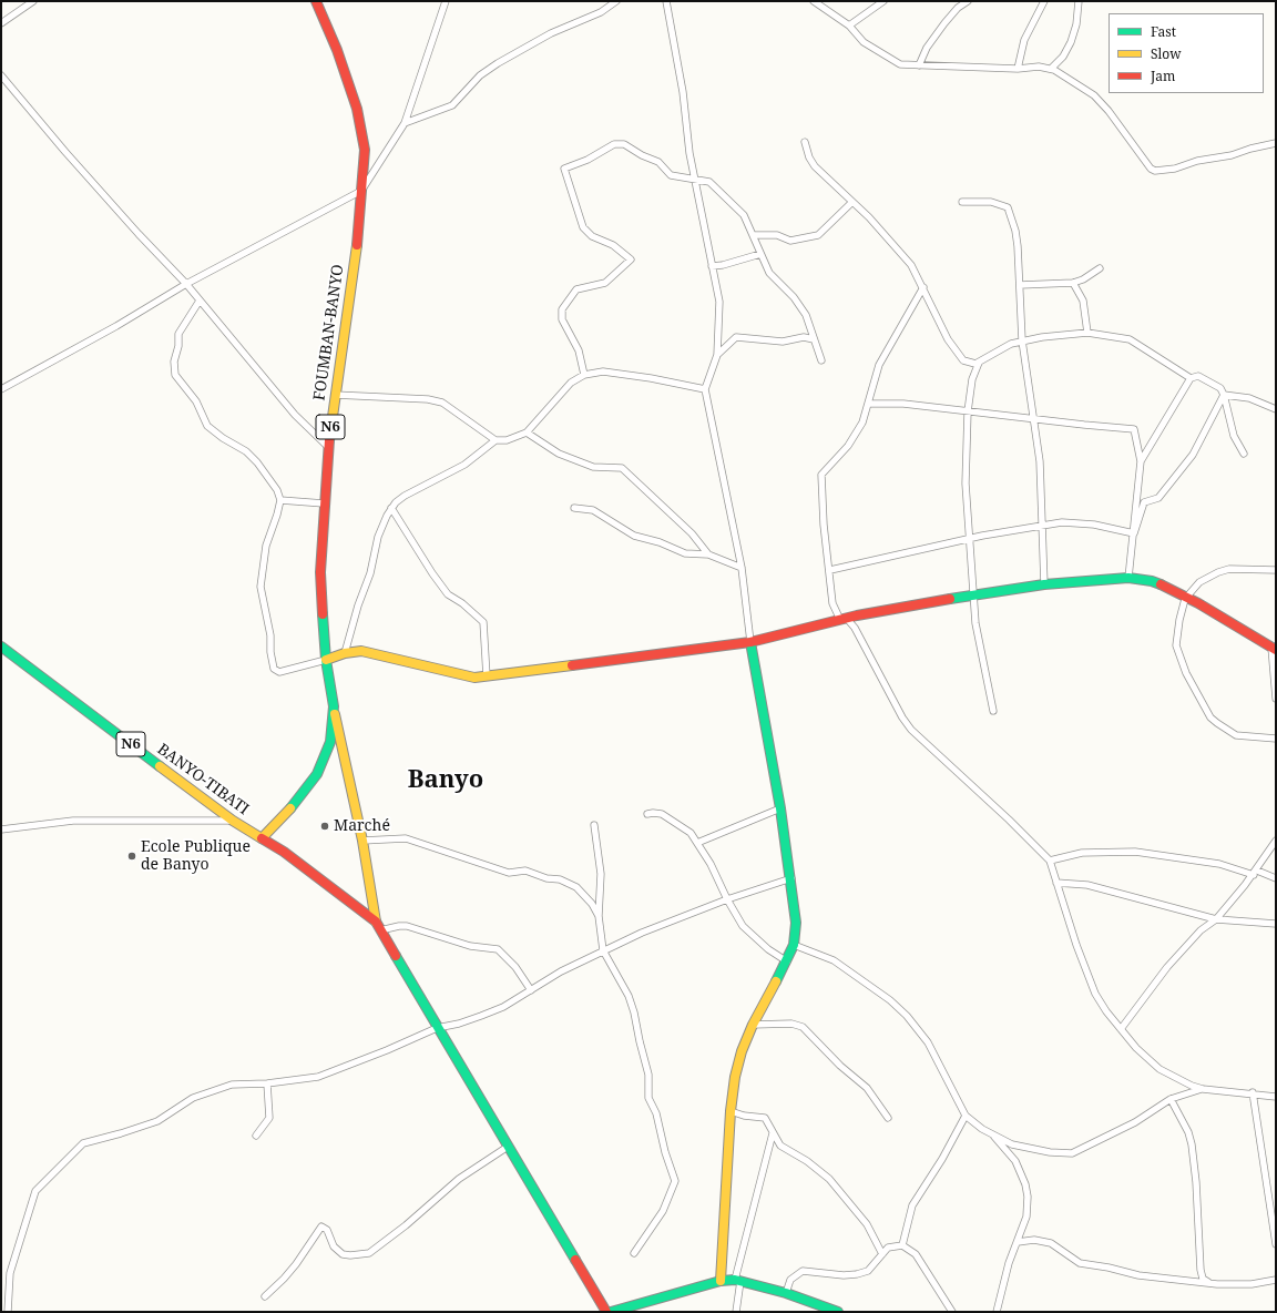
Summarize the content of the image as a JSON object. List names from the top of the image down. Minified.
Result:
{"streets":{"main road":["FOUMBAN-BANYO","N6","BANYO-TIBATI"]},"crossings":[["FOUMBAN-BANYO","BANYO-TIBATI"]],"districts":["Banyo"],"places":["Marché","Ecole Publique de Banyo"],"legend":["Fast","Slow","Jam"]}
